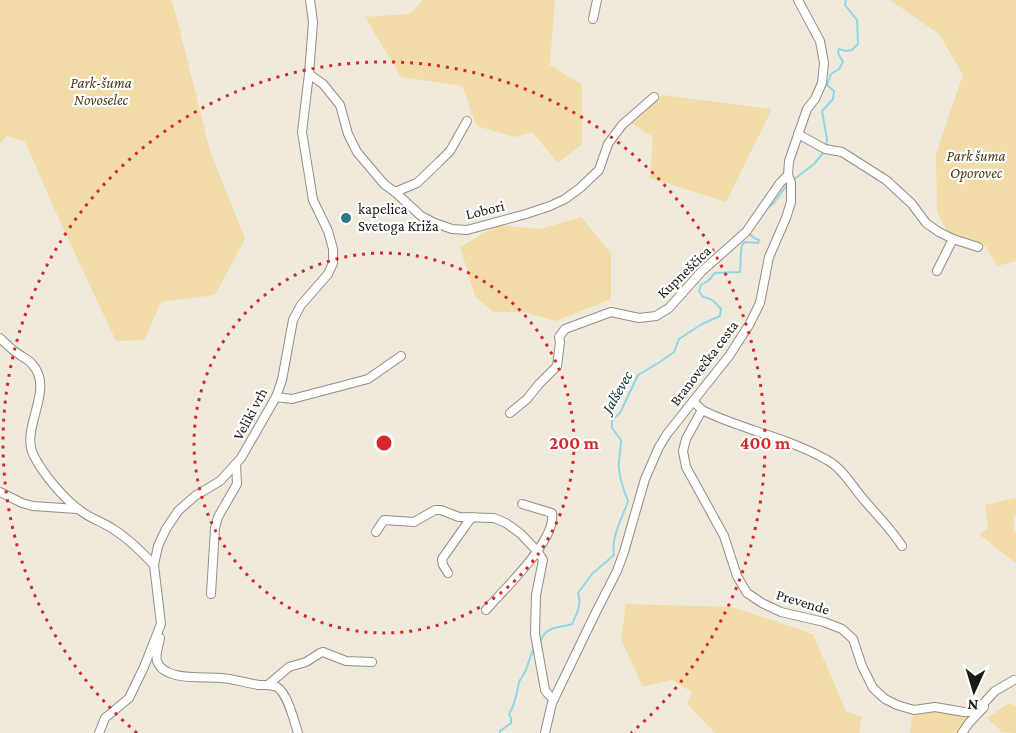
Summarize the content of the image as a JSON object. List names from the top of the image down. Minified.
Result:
{"streets":{"street":["Lobori","Kupneščica","Branovečka cesta","Veliki vrh","Prevende"]},"crossings":[["Lobori","Veliki vrh"],["Kupneščica","Branovečka cesta"]],"water":["Jalševec"],"parks":["Park-šuma Novoselec","Park šuma Oporovec"],"places":["kapelica Svetoga Križa"],"north":"bottom","rings":["200 m","400 m"]}
